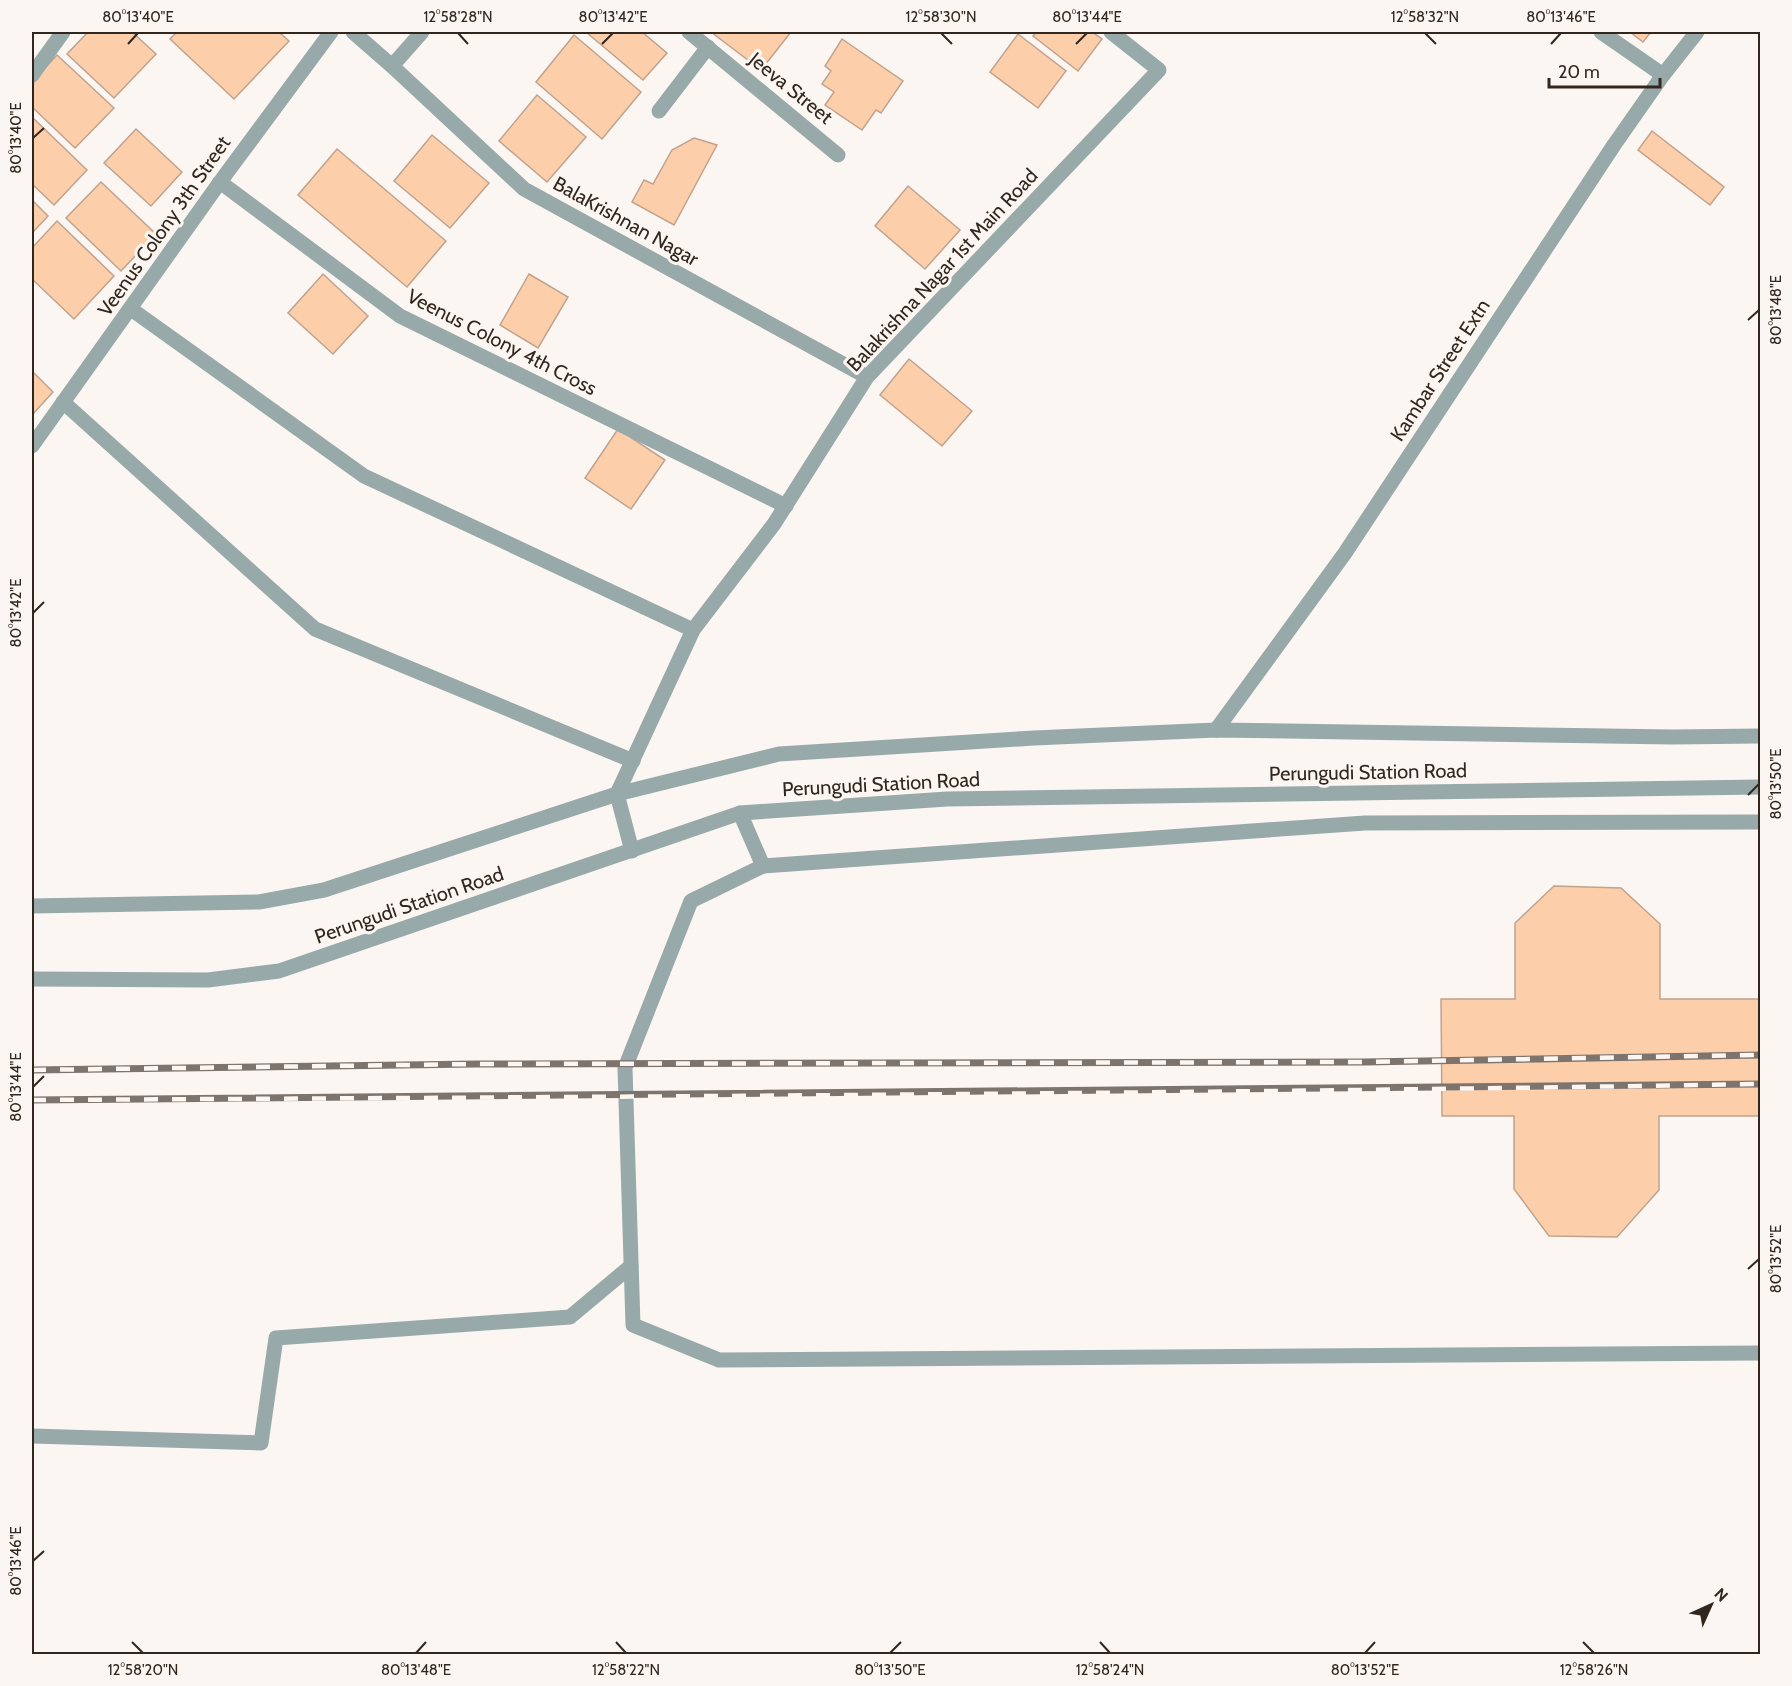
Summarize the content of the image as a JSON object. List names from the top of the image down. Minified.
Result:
{"streets":{"street":["Jeeva Street","BalaKrishnan Nagar","Veenus Colony 3th Street","Balakrishna Nagar 1st Main Road","Veenus Colony 4th Cross","Kambar Street Extn","Perungudi Station Road"]},"crossings":[["BalaKrishnan Nagar","Balakrishna Nagar 1st Main Road"],["Veenus Colony 3th Street","Veenus Colony 4th Cross"],["Balakrishna Nagar 1st Main Road","Veenus Colony 4th Cross"],["Balakrishna Nagar 1st Main Road","Perungudi Station Road"],["Kambar Street Extn","Perungudi Station Road"]],"scale_bar":"20 m","north":"top right","coordinates":["80°13'40\"E","12°58'28\"N","80°13'42\"E","12°58'30\"N","80°13'44\"E","12°58'32\"N","80°13'46\"E","80°13'48\"E","80°13'50\"E","80°13'52\"E","12°58'20\"N","12°58'22\"N","12°58'24\"N","12°58'26\"N"]}
